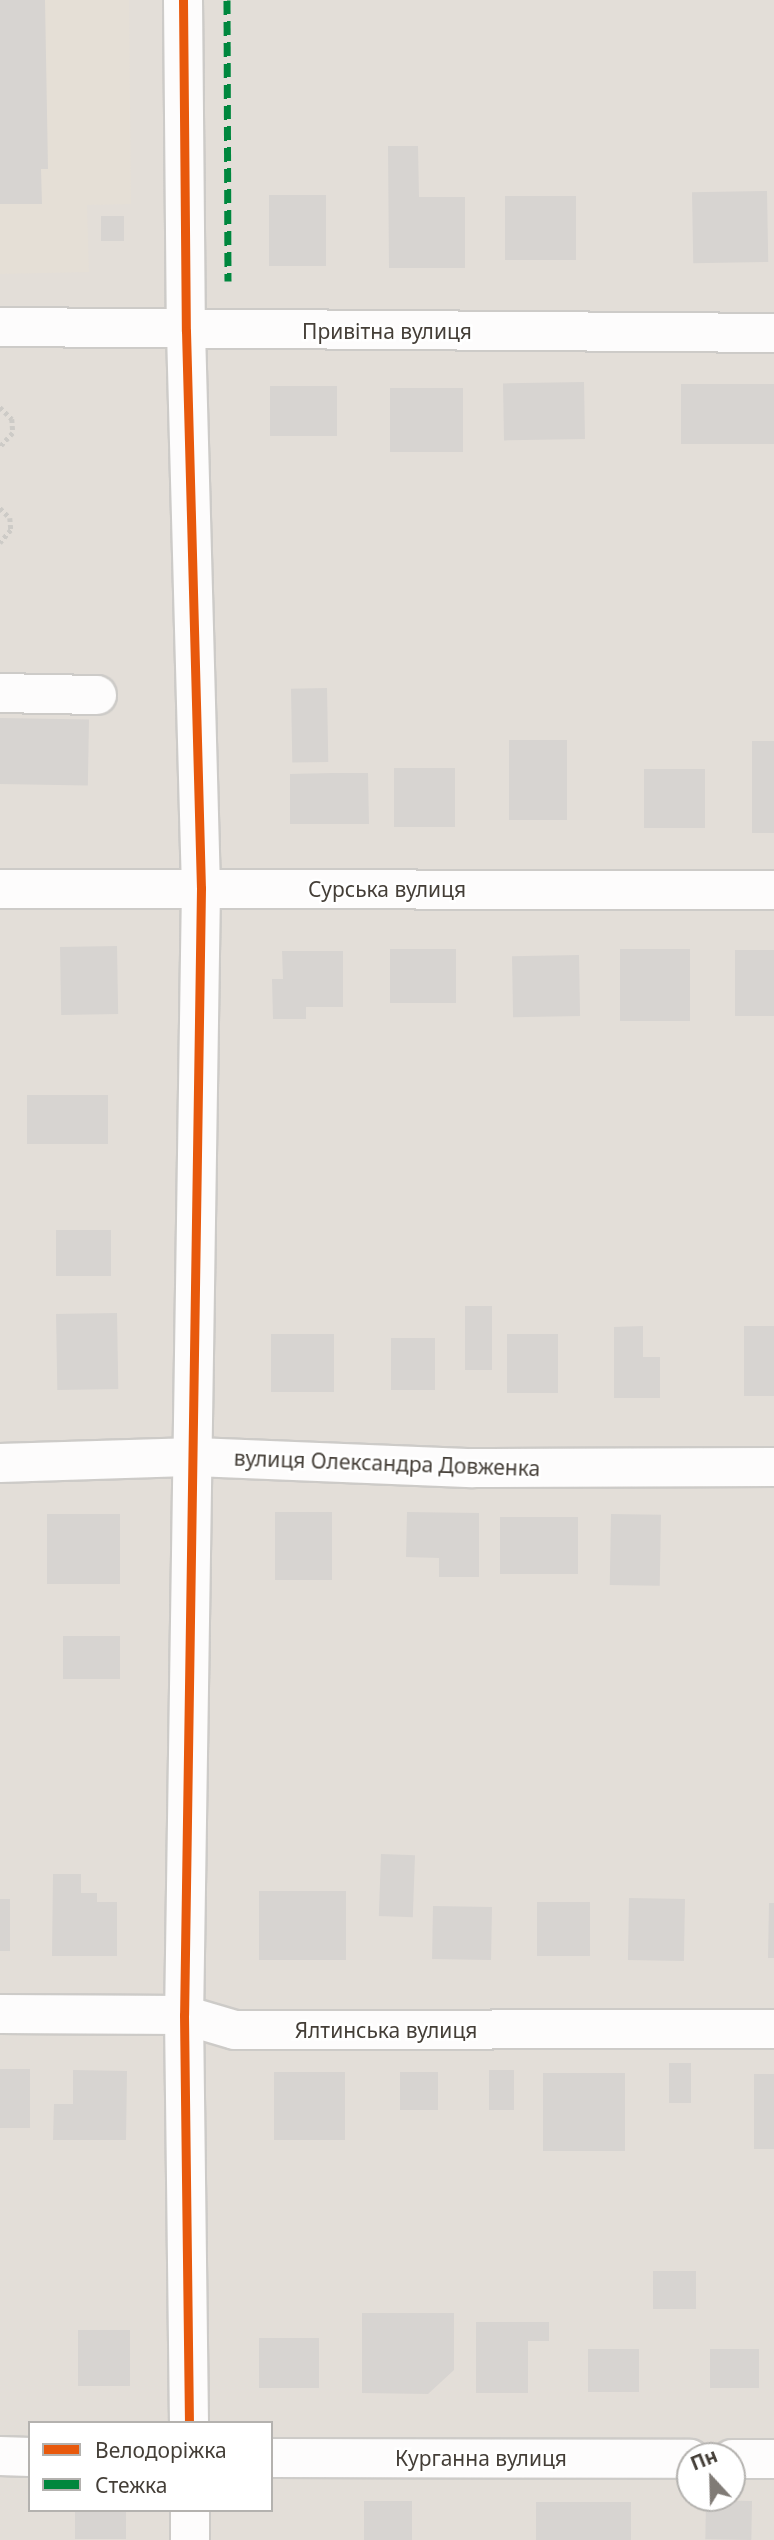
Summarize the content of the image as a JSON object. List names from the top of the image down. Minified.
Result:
{"streets":{"street":["Привітна вулиця","Сурська вулиця","вулиця Олександра Довженка","Ялтинська вулиця","Курганна вулиця"]},"legend":["Велодоріжка","Стежка"],"north":"top"}
